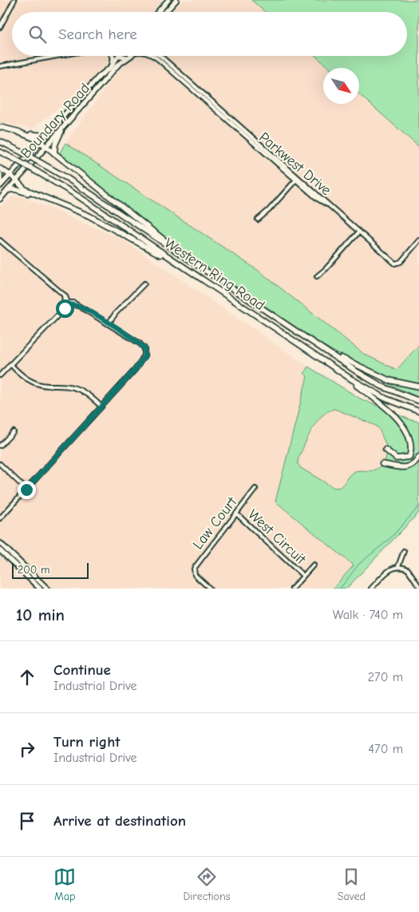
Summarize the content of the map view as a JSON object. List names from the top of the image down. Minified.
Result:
{"streets":{"highway":["Western Ring Road"],"main road":["Boundary Road"],"street":["Parkwest Drive","Law Court","West Circuit"]},"crossings":[["Law Court","West Circuit"]],"scale_bar":"200 m","north":"bottom right","page":{"search":"Search here","scale":"200 m","heading":["10 min","Walk · 740 m"],"list":[["Continue","Industrial Drive","270 m"],["Turn right","Industrial Drive","470 m"],"Arrive at destination"],"nav":["Map","Directions","Saved"]}}
